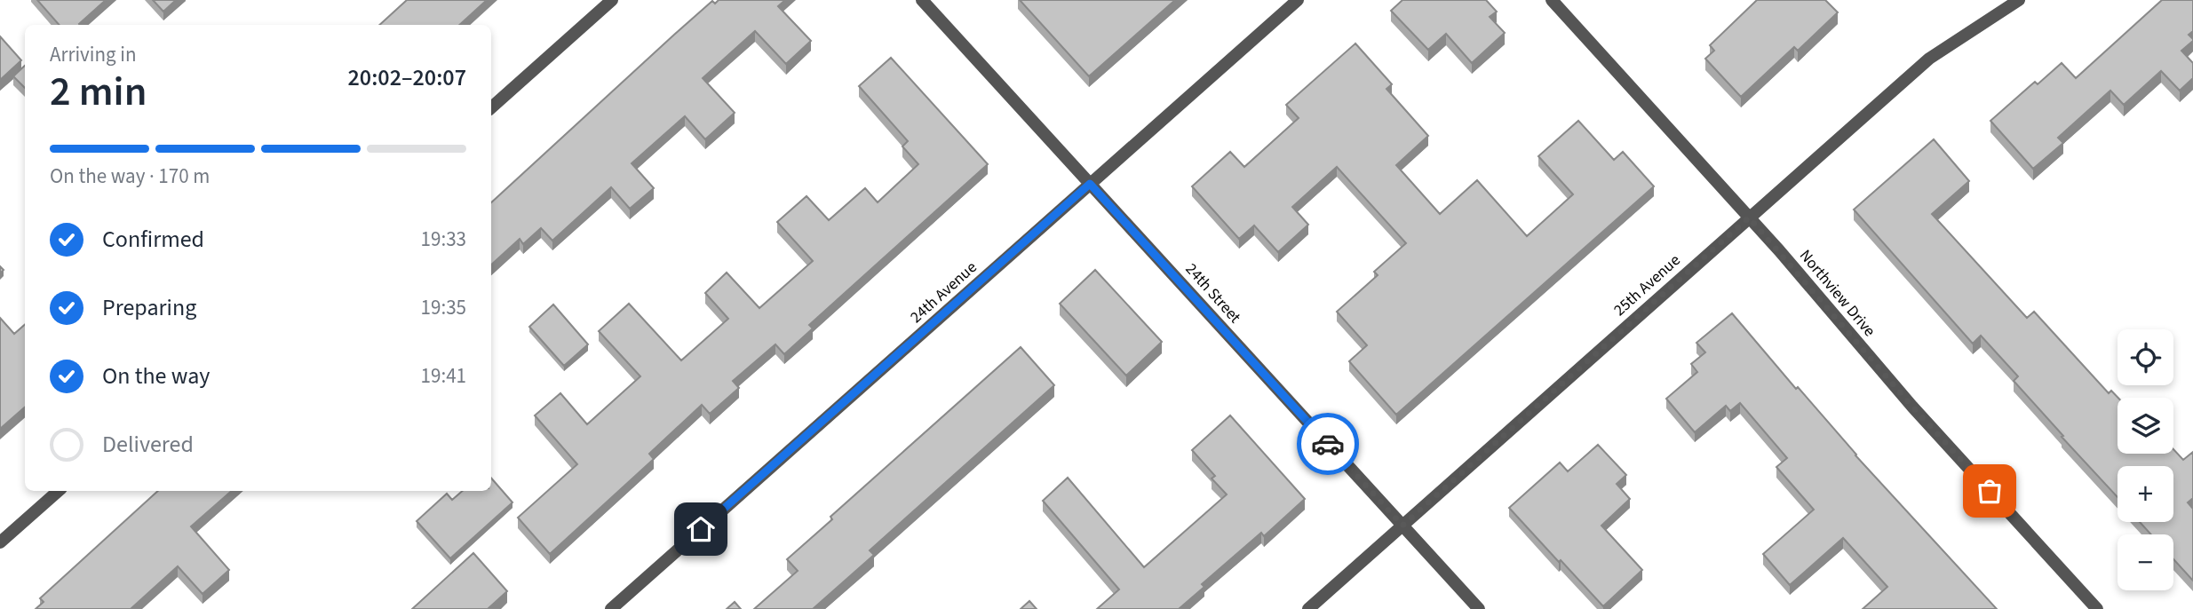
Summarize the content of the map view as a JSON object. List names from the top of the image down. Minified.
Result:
{"streets":{"street":["25th Avenue","24th Avenue","24th Street","Northview Drive"]},"crossings":[["25th Avenue","24th Street"],["25th Avenue","Northview Drive"],["24th Avenue","24th Street"]],"page":{"heading":["2 min","Arriving in","20:02–20:07"],"bar":"On the way · 170 m","list":[["Confirmed","19:33"],["Preparing","19:35"],["On the way","19:41"],"Delivered"],"map_buttons":["+","−"]}}
